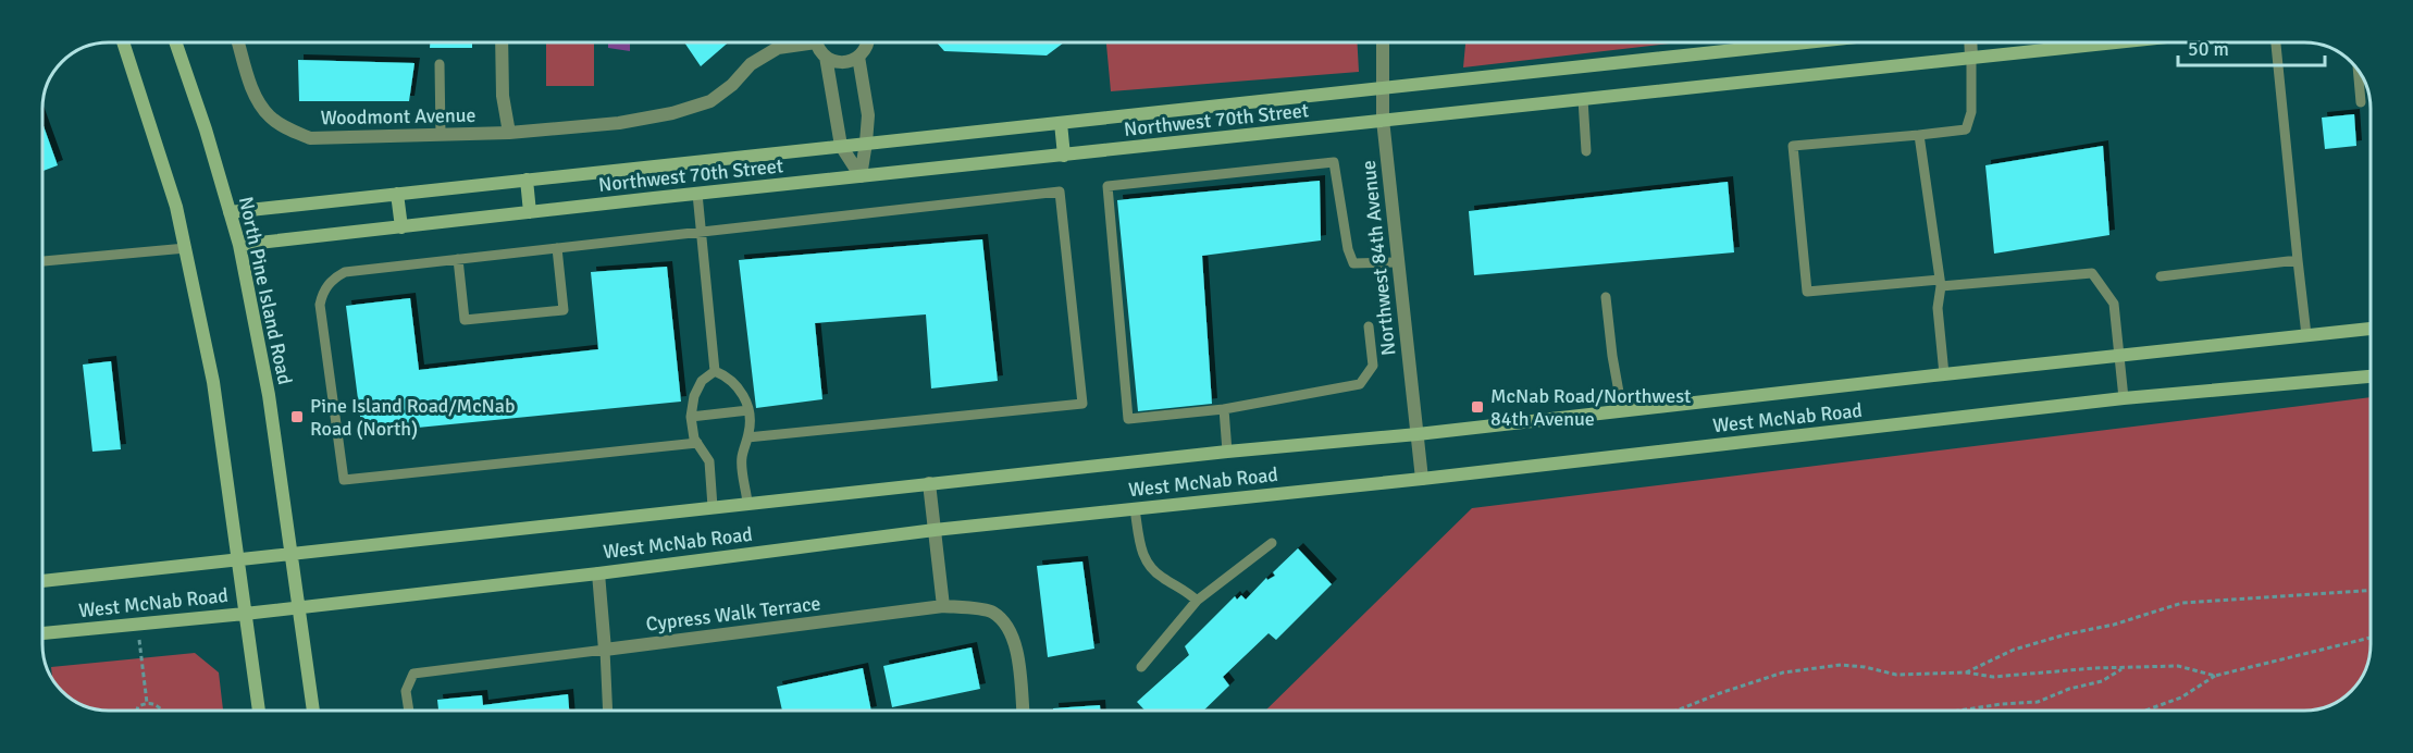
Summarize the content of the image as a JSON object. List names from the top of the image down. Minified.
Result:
{"streets":{"main road":["Northwest 70th Street","North Pine Island Road","West McNab Road"],"street":["Woodmont Avenue","Northwest 84th Avenue","Cypress Walk Terrace"]},"crossings":[["Northwest 70th Street","Northwest 84th Avenue"],["Northwest 70th Street","North Pine Island Road"],["Northwest 84th Avenue","West McNab Road"],["North Pine Island Road","West McNab Road"]],"places":{"transit":["McNab Road/Northwest 84th Avenue","Pine Island Road/McNab Road (North)"]},"scale_bar":"50 m"}
